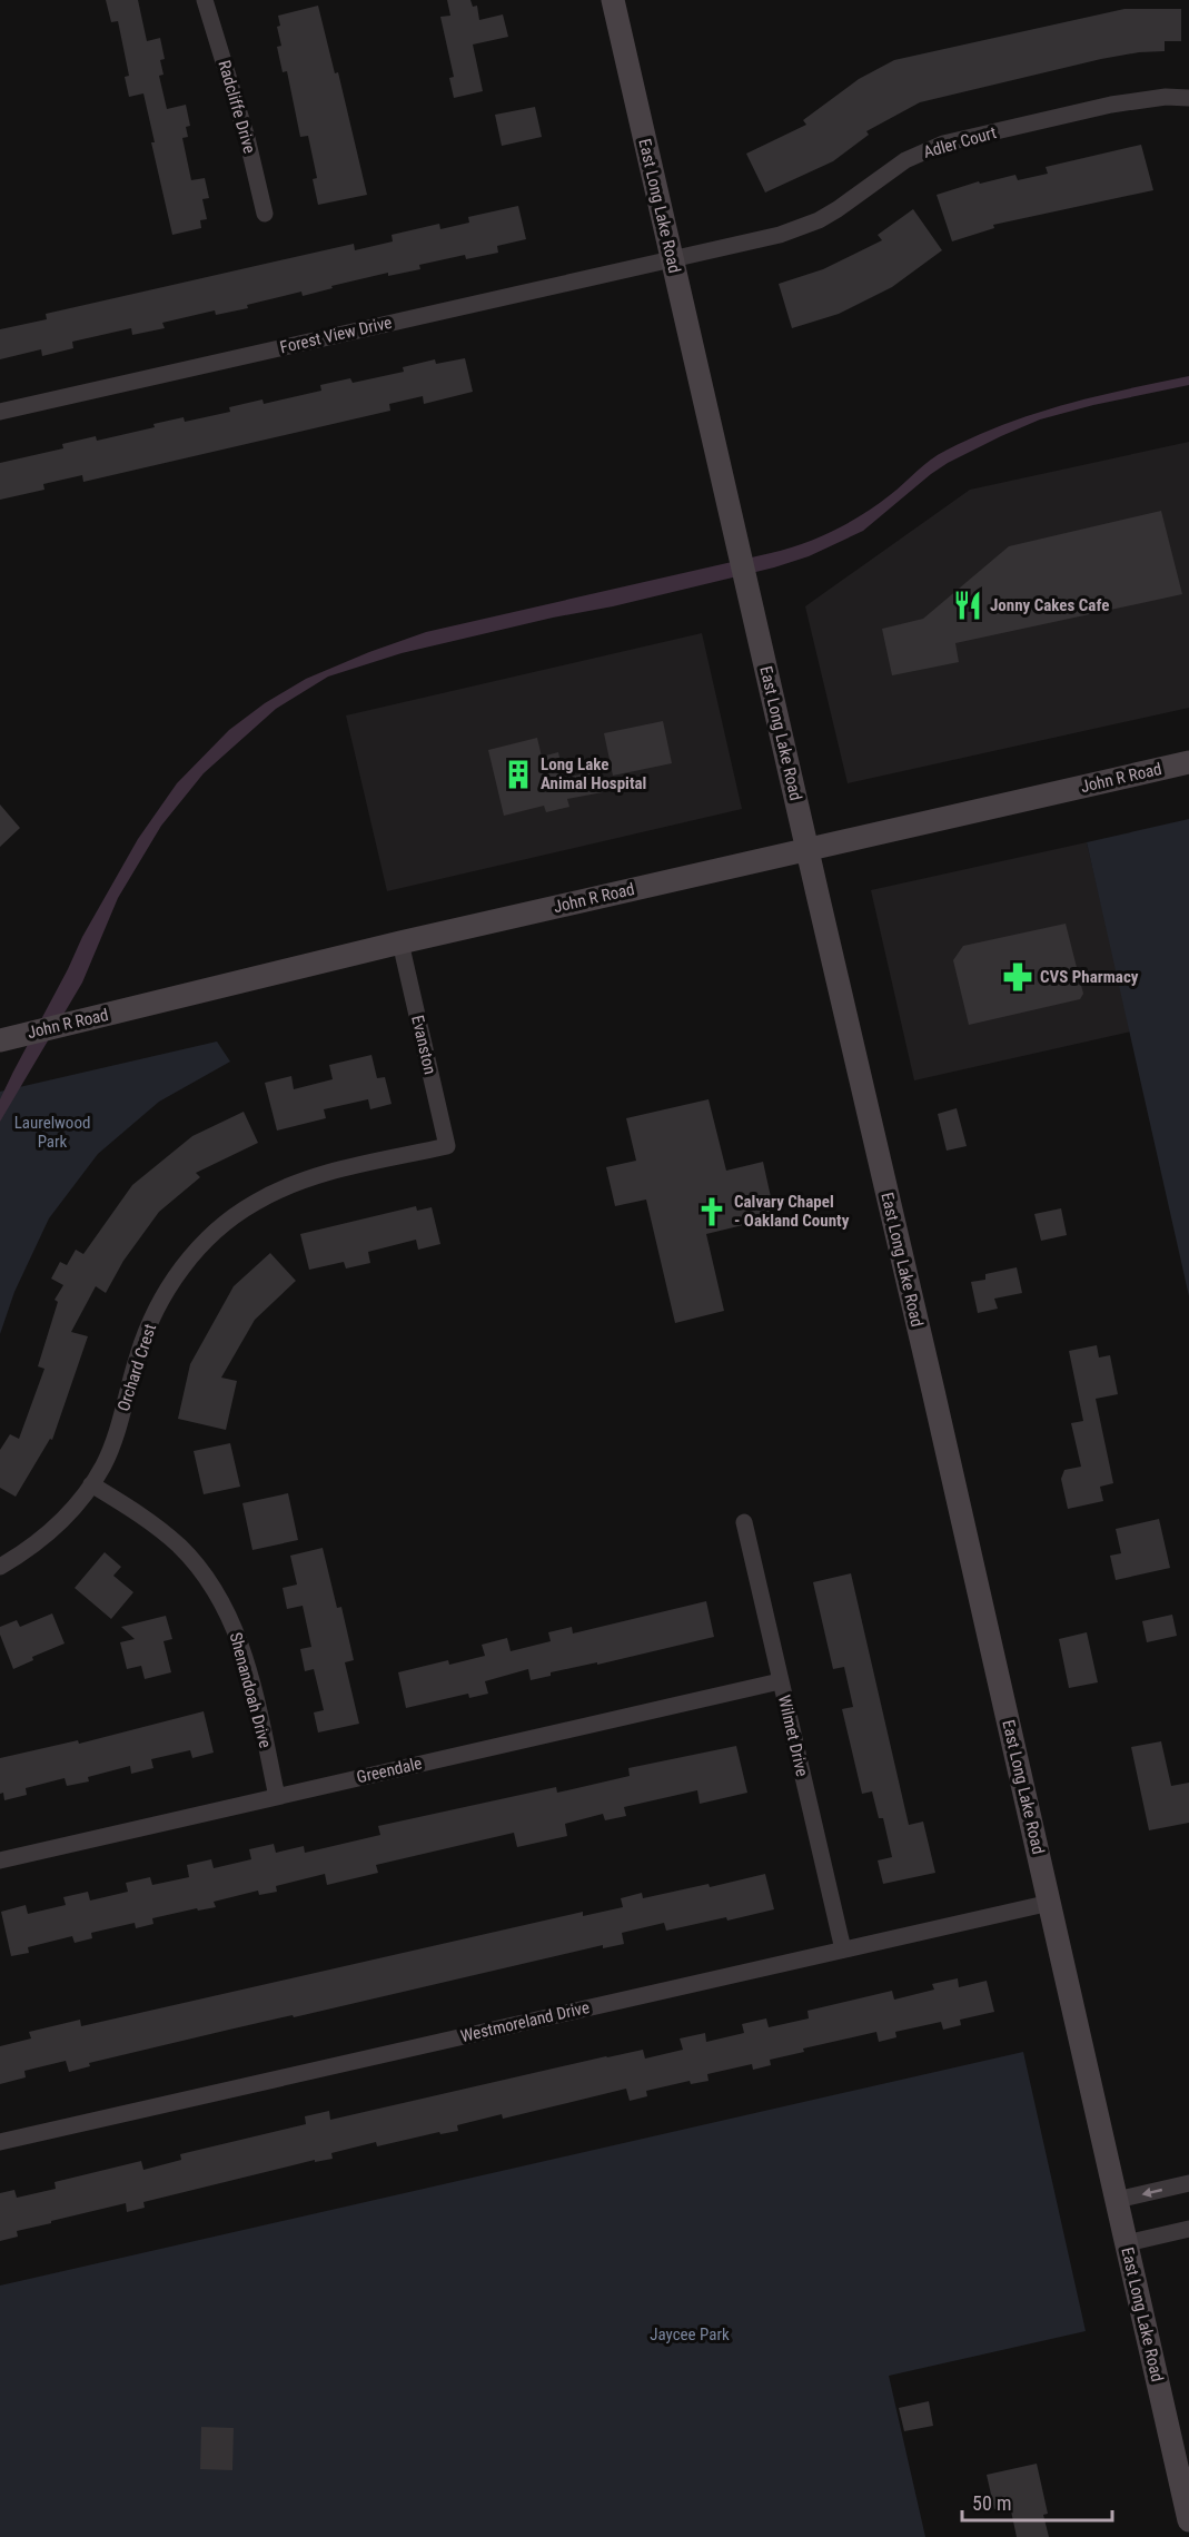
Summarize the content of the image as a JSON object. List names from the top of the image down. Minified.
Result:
{"streets":{"main road":["East Long Lake Road","John R Road"],"street":["Radcliffe Drive","Adler Court","Forest View Drive","Evanston","Orchard Crest","Shenandoah Drive","Wilmet Drive","Greendale","Westmoreland Drive"]},"crossings":[["Adler Court","East Long Lake Road"],["Adler Court","Forest View Drive"],["East Long Lake Road","Forest View Drive"],["East Long Lake Road","John R Road"],["East Long Lake Road","Westmoreland Drive"],["John R Road","Evanston"],["Evanston","Orchard Crest"],["Orchard Crest","Shenandoah Drive"],["Shenandoah Drive","Greendale"],["Wilmet Drive","Greendale"],["Wilmet Drive","Westmoreland Drive"]],"parks":["Laurelwood Park","Jaycee Park"],"places":{"restaurant":["Jonny Cakes Cafe"],"building":["Long Lake Animal Hospital"],"pharmacy":["CVS Pharmacy"],"church":["Calvary Chapel - Oakland County"]},"scale_bar":"50 m"}
